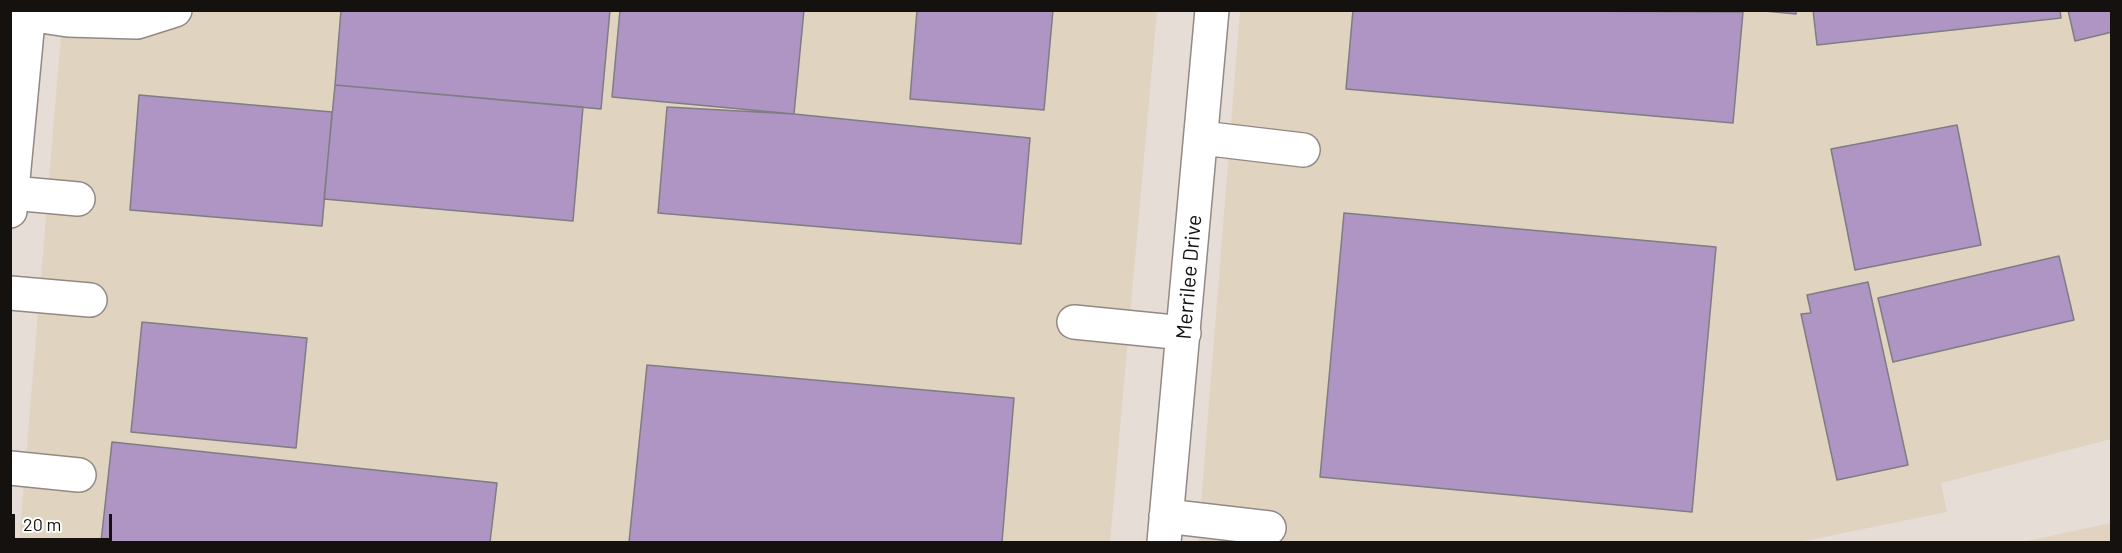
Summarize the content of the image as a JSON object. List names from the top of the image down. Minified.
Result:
{"streets":{"street":["Merrilee Drive"]},"scale_bar":"20 m"}
